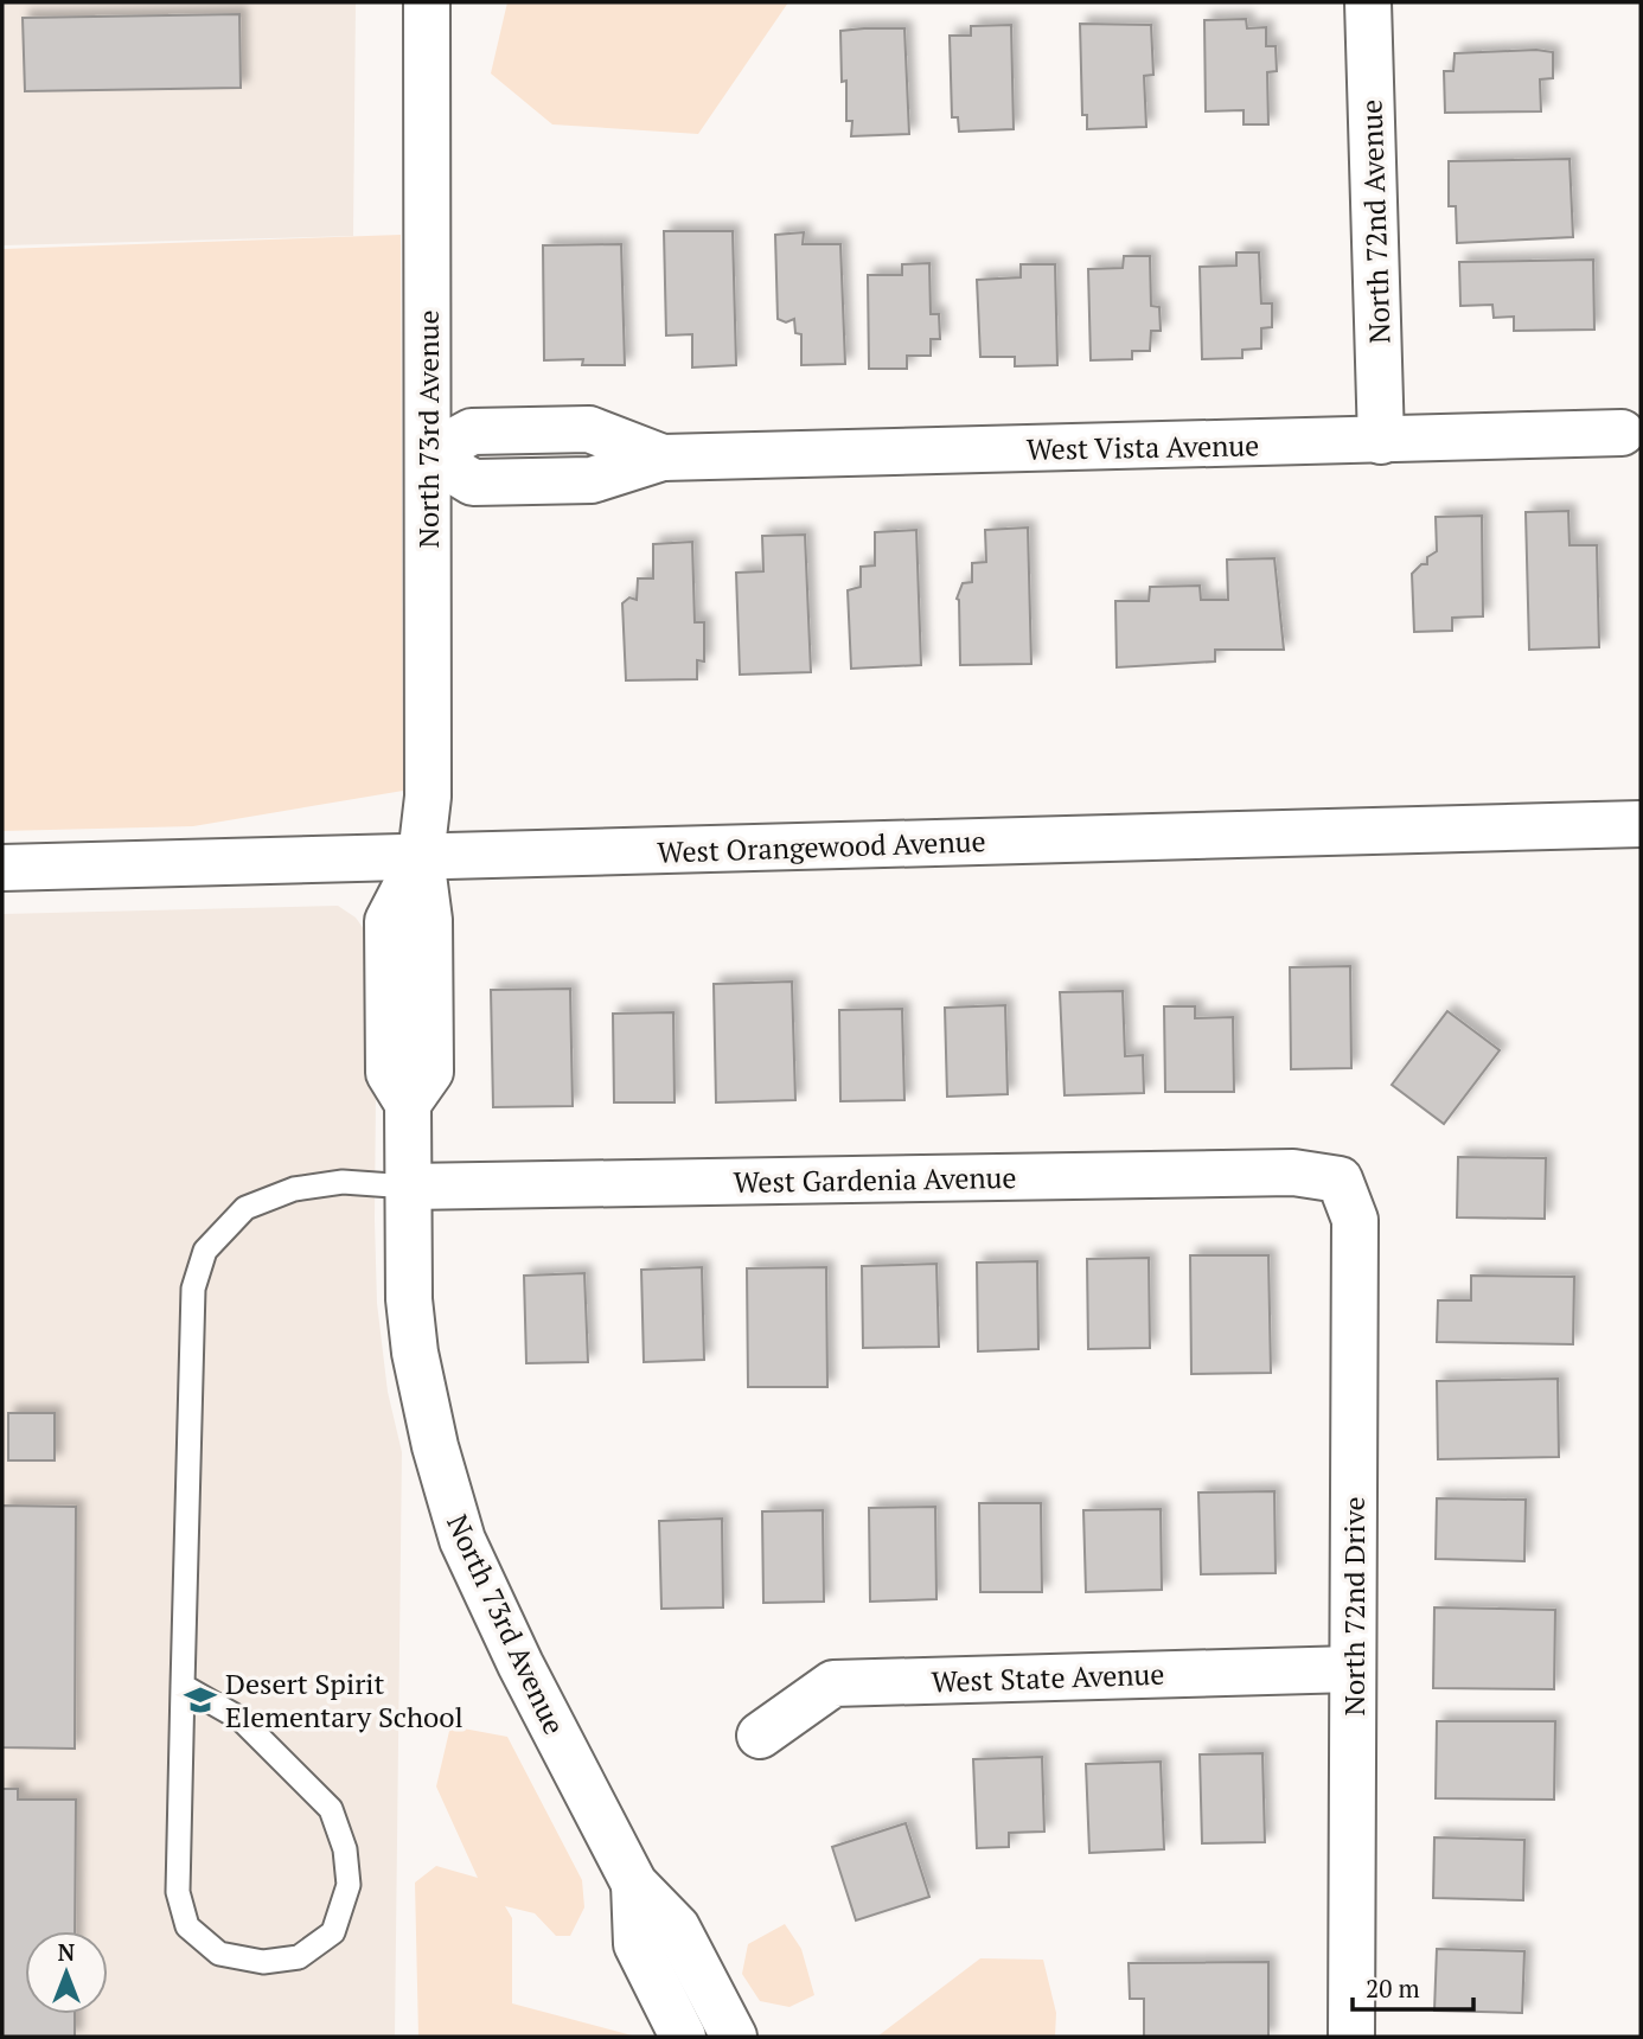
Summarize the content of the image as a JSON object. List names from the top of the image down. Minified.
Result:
{"streets":{"street":["North 72nd Avenue","North 73rd Avenue","West Vista Avenue","West Orangewood Avenue","West Gardenia Avenue","North 72nd Drive","West State Avenue"]},"crossings":[["North 72nd Avenue","West Vista Avenue"],["North 73rd Avenue","West Vista Avenue"],["North 73rd Avenue","West Orangewood Avenue"],["North 73rd Avenue","West Gardenia Avenue"],["West Gardenia Avenue","North 72nd Drive"],["North 72nd Drive","West State Avenue"]],"places":{"school or university":["Desert Spirit Elementary School"]},"scale_bar":"20 m","north":"top"}
